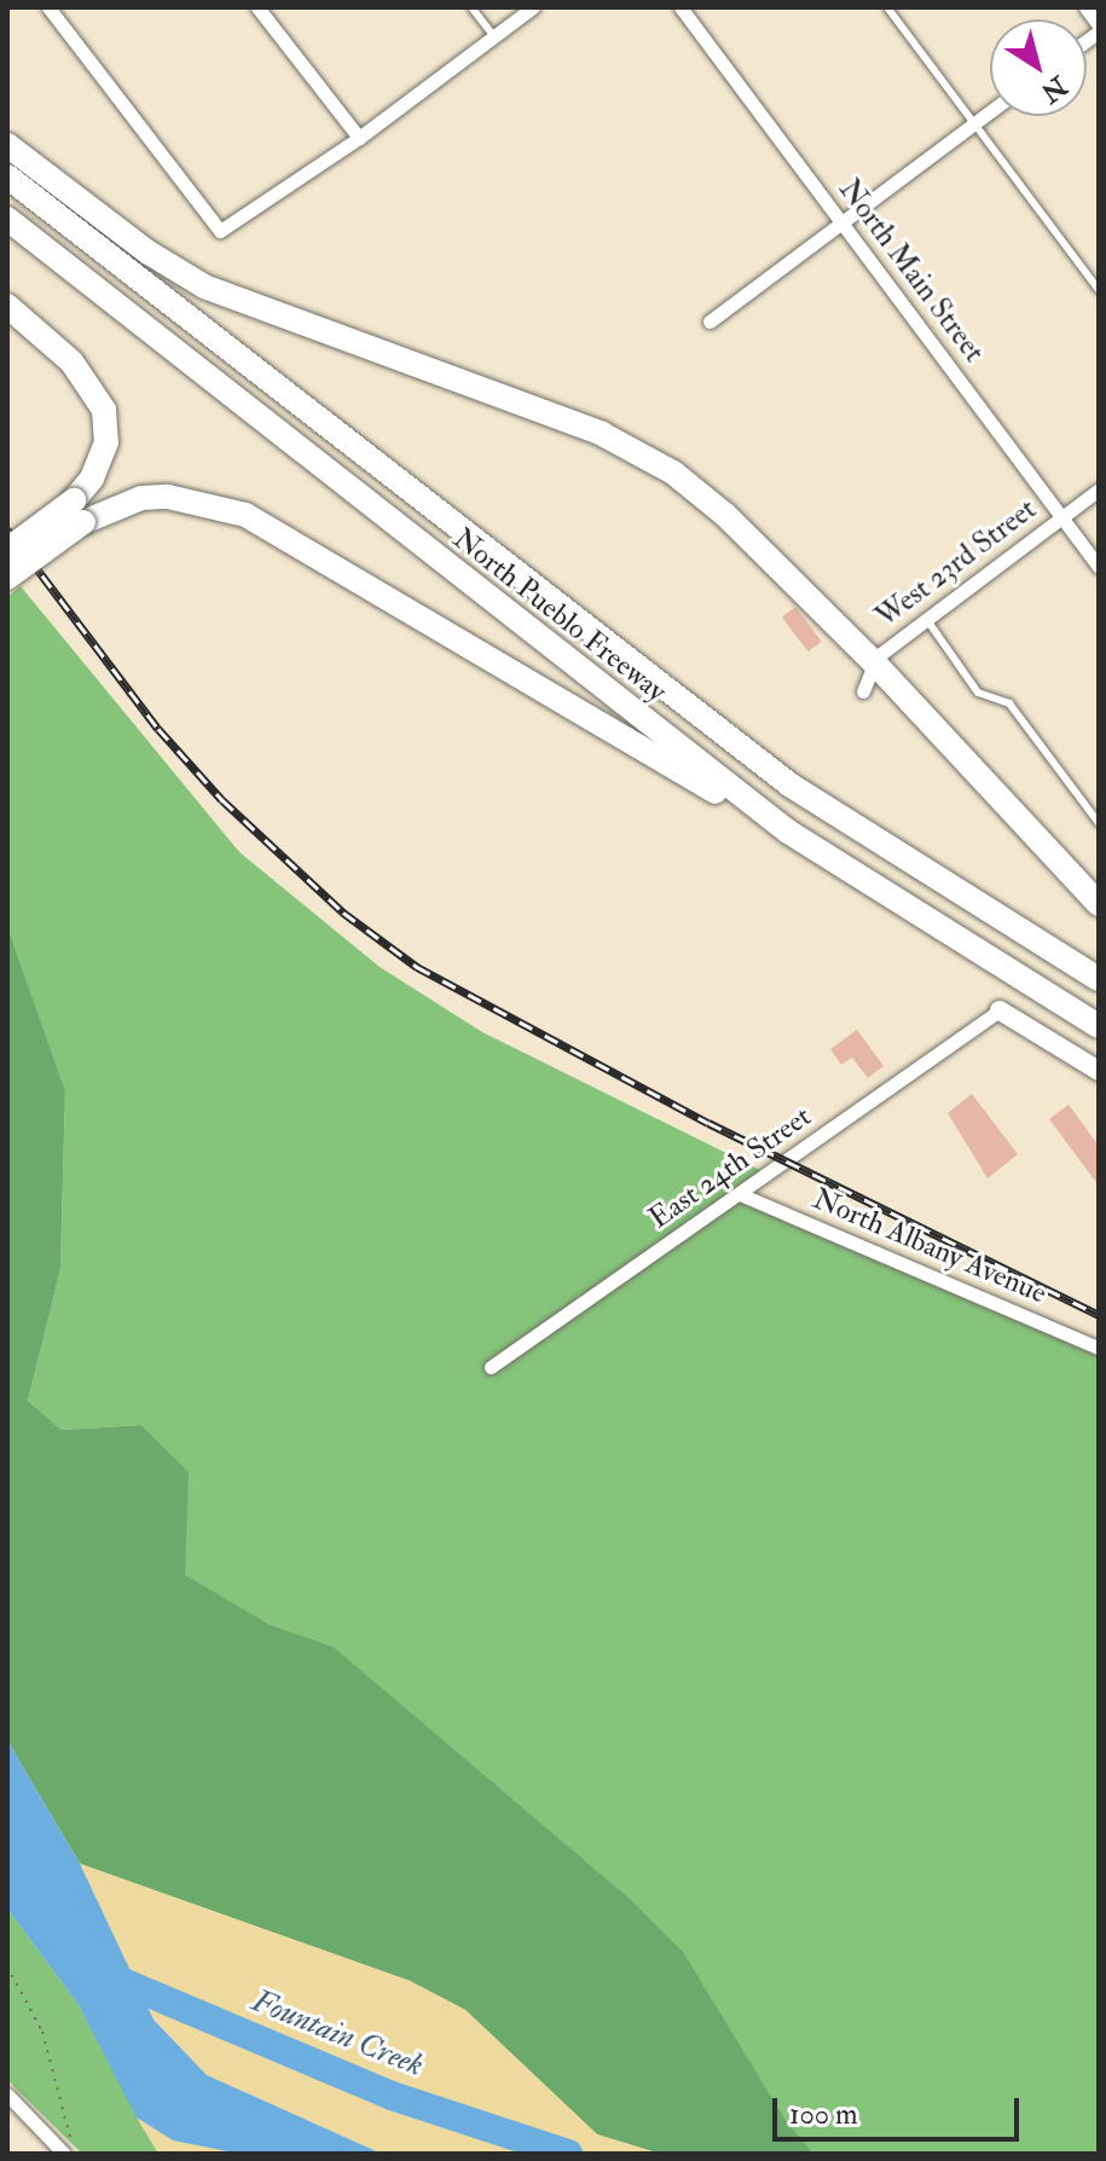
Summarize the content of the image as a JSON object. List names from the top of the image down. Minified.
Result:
{"streets":{"highway":["North Pueblo Freeway"],"street":["North Main Street","West 23rd Street","East 24th Street","North Albany Avenue"]},"crossings":[["North Main Street","West 23rd Street"],["East 24th Street","North Albany Avenue"]],"water":["Fountain Creek"],"scale_bar":"100 m","north":"bottom right"}
